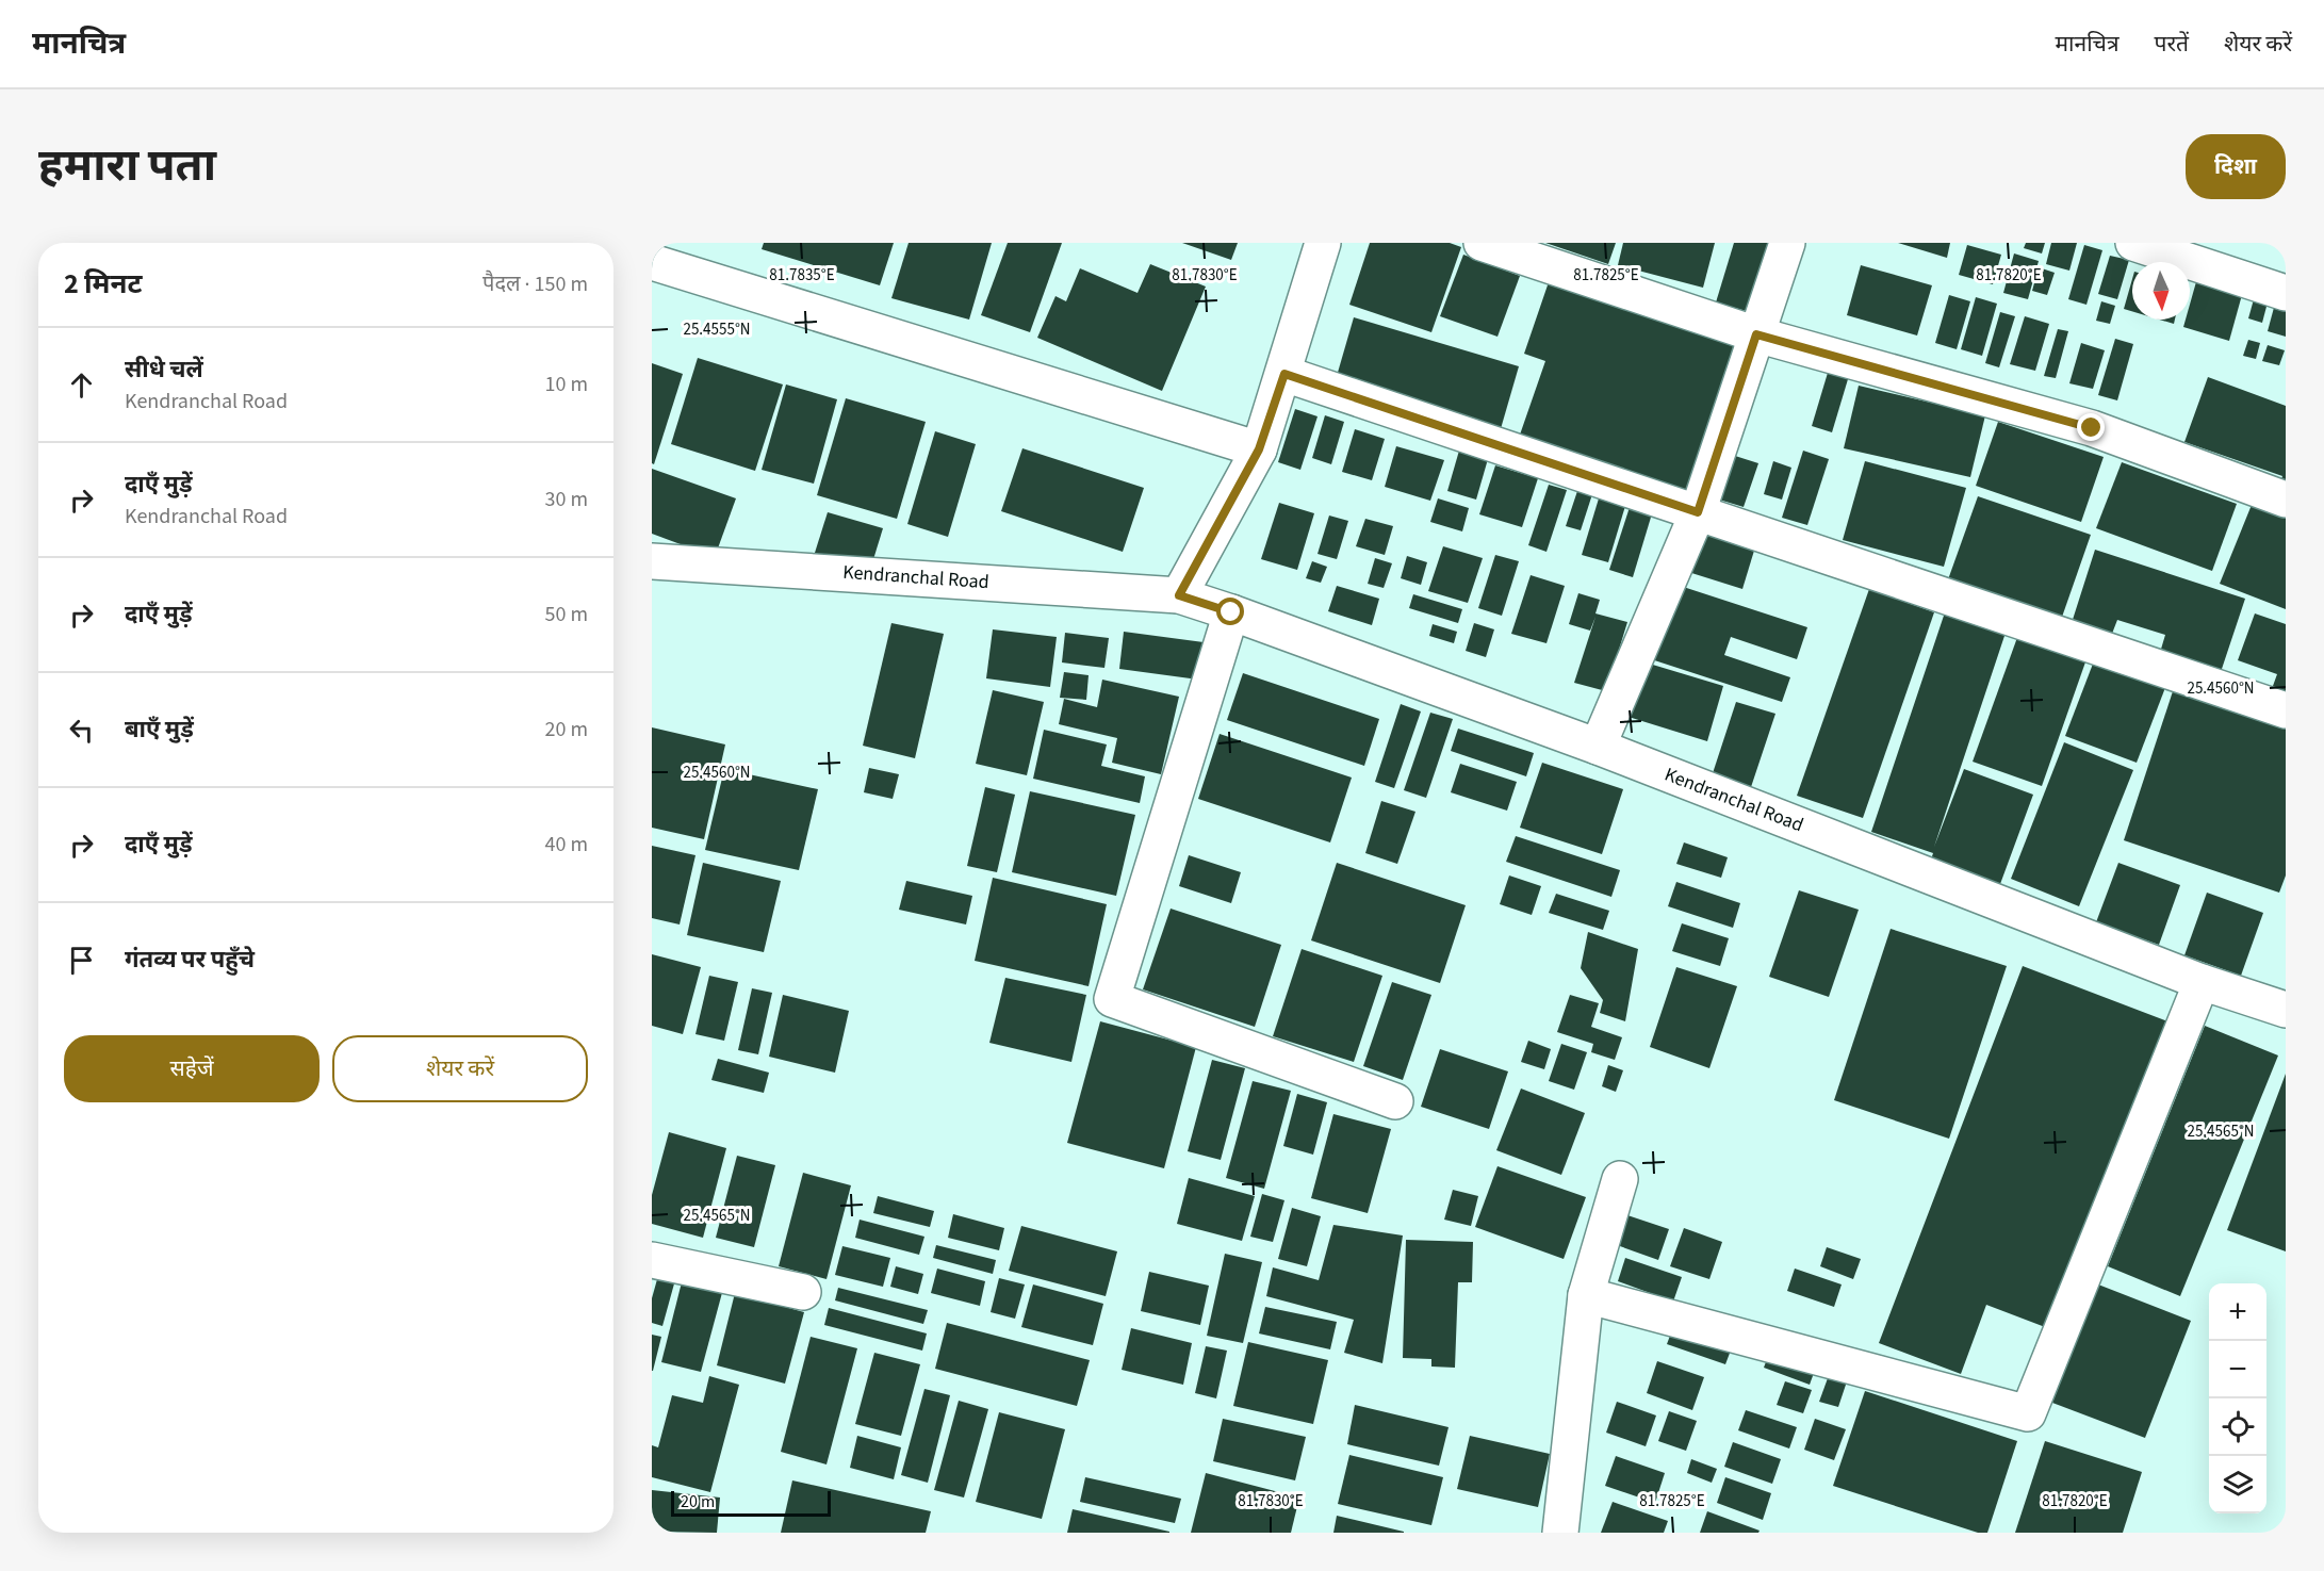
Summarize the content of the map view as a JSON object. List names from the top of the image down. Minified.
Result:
{"streets":{"street":["Kendranchal Road"]},"scale_bar":"20 m","north":"bottom","page":{"header":"मानचित्र","nav":["मानचित्र","परतें","शेयर करें"],"title":"हमारा पता","buttons":["दिशा",["सहेजें","शेयर करें"]],"heading":["2 मिनट","पैदल · 150 m"],"list":[["सीधे चलें","Kendranchal Road","10 m"],["दाएँ मुड़ें","Kendranchal Road","30 m"],["दाएँ मुड़ें","50 m"],["बाएँ मुड़ें","20 m"],["दाएँ मुड़ें","40 m"],"गंतव्य पर पहुँचे"],"map_buttons":["+","−"],"scale":"20 m"},"coordinates":["81.7835°E","81.7830°E","81.7825°E","81.7820°E","25.4555°N","25.4560°N","25.4565°N"]}
